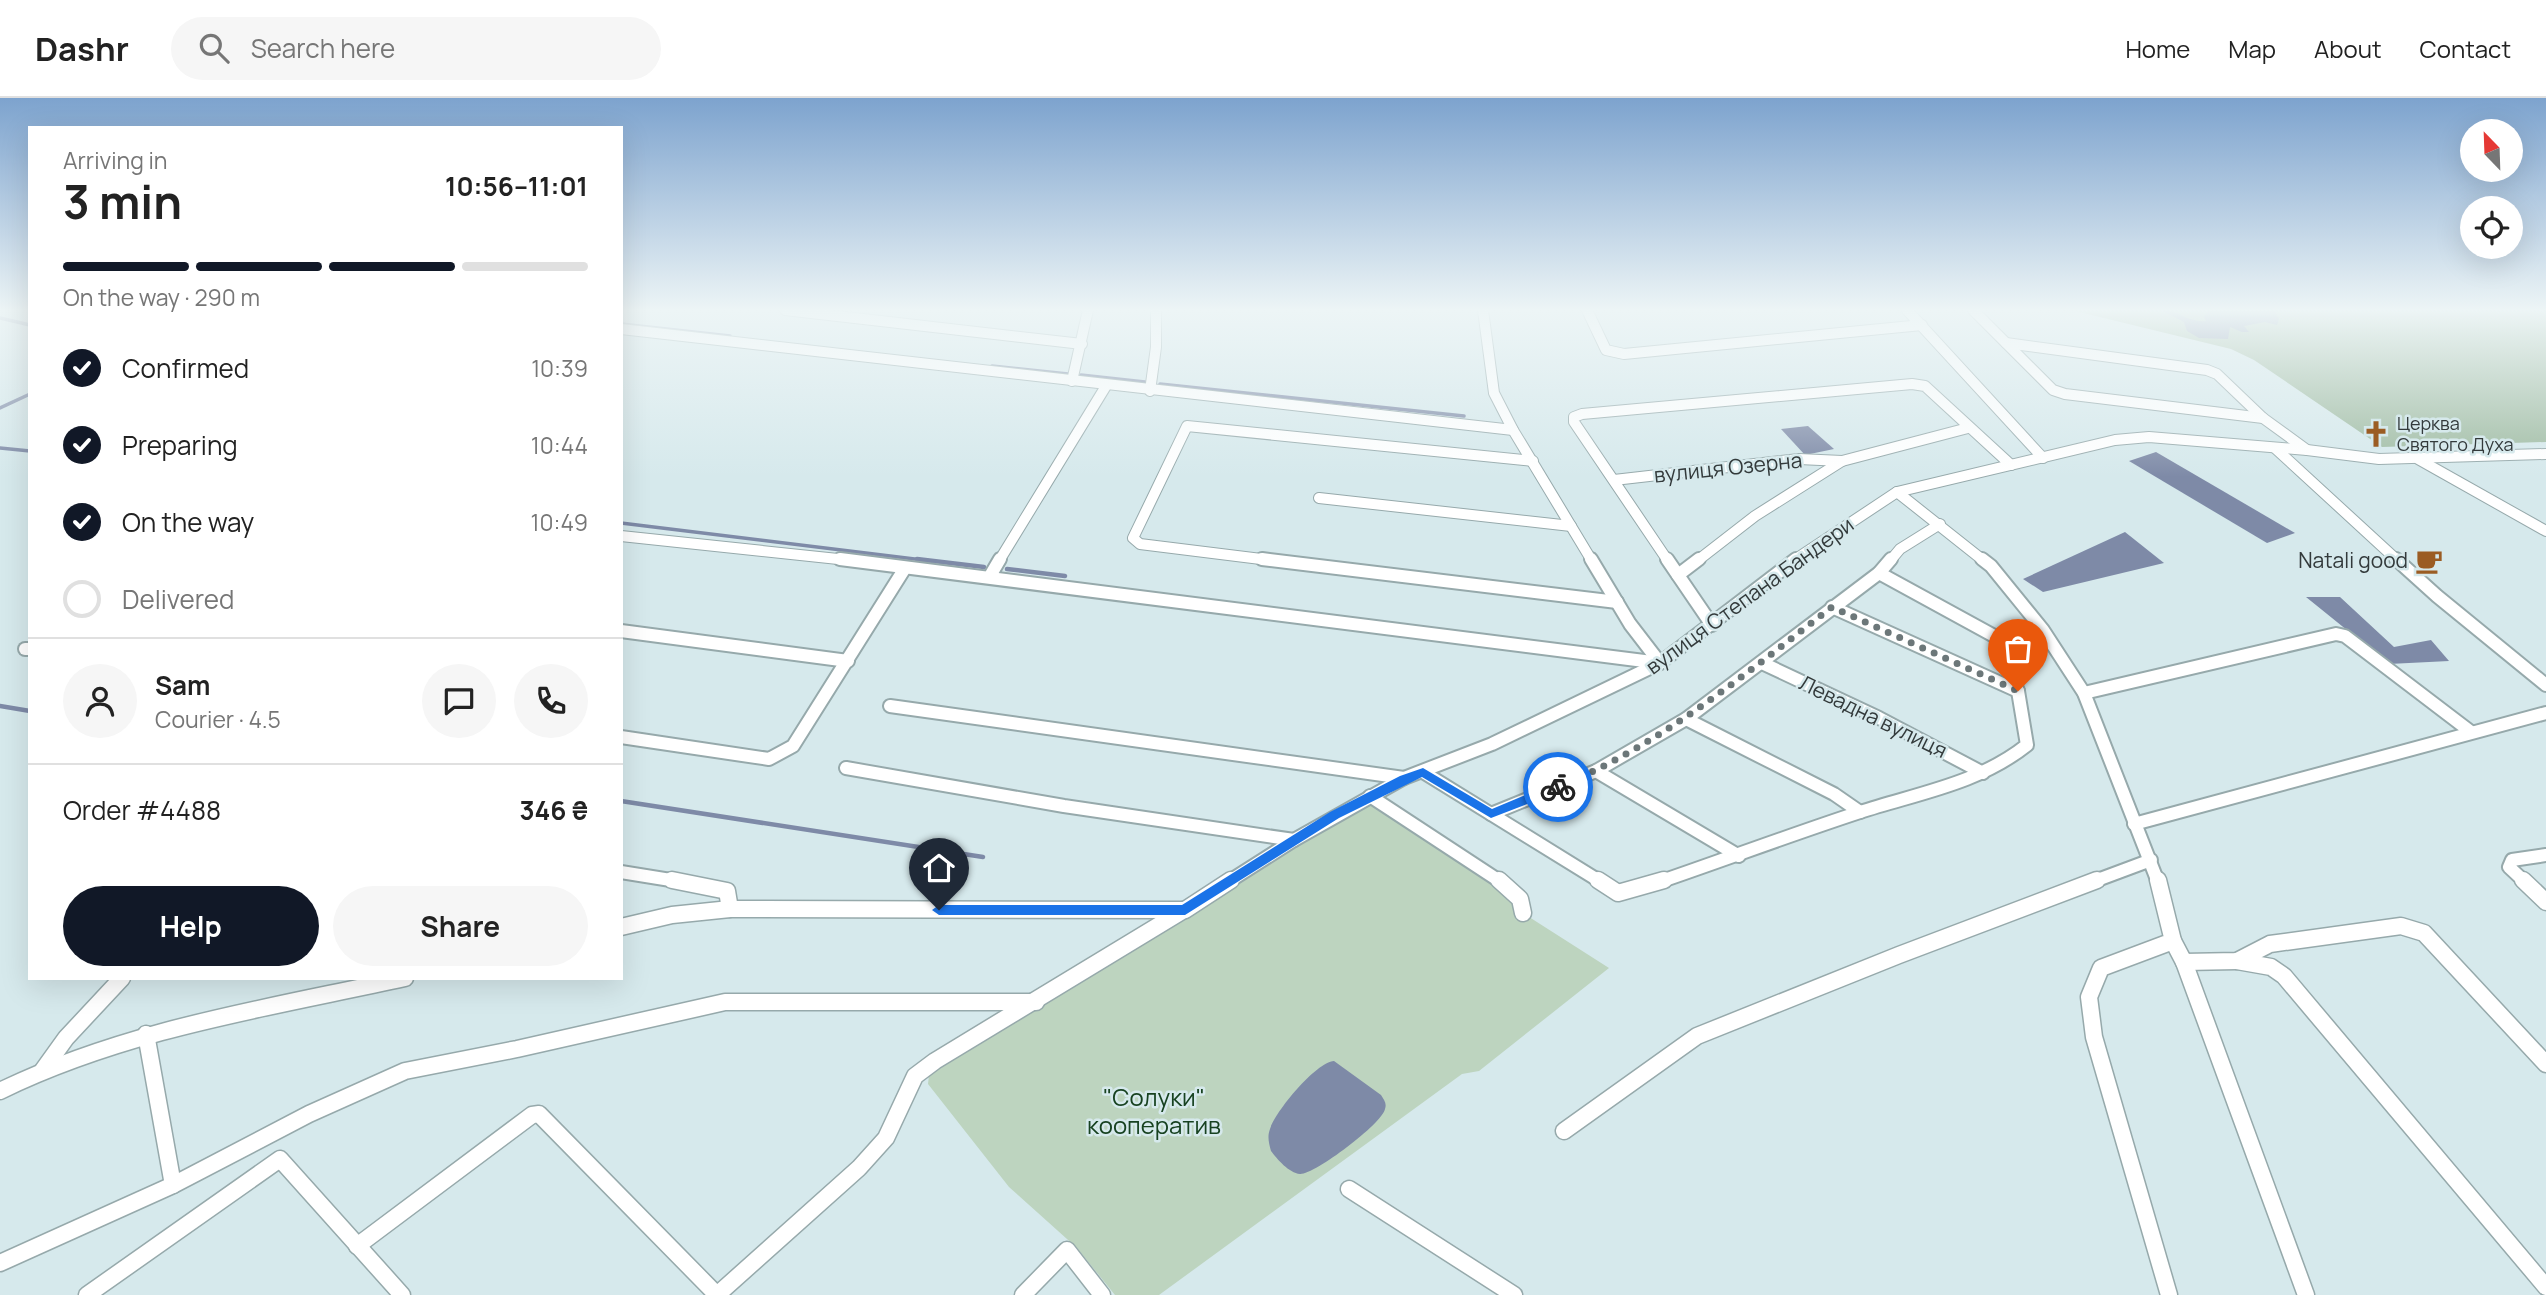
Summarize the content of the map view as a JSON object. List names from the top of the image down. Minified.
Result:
{"streets":{"street":["вулиця Озерна","вулиця Степана Бандери","Левадна вулиця"]},"crossings":[["вулиця Озерна","вулиця Степана Бандери"],["вулиця Степана Бандери","Левадна вулиця"]],"parks":["\"Солуки\" кооператив"],"places":{"church":["Церква Святого Духа"],"cafe":["Natali good"]},"north":"top left","page":{"header":"Dashr","search":"Search here","nav":["Home","Map","About","Contact"],"heading":["3 min","Arriving in","10:56–11:01"],"panel":["Sam","Courier · 4.5","Order #4488","346 ₴"],"bar":"On the way · 290 m","list":[["Confirmed","10:39"],["Preparing","10:44"],["On the way","10:49"],"Delivered"],"buttons":["Help","Share"]}}
